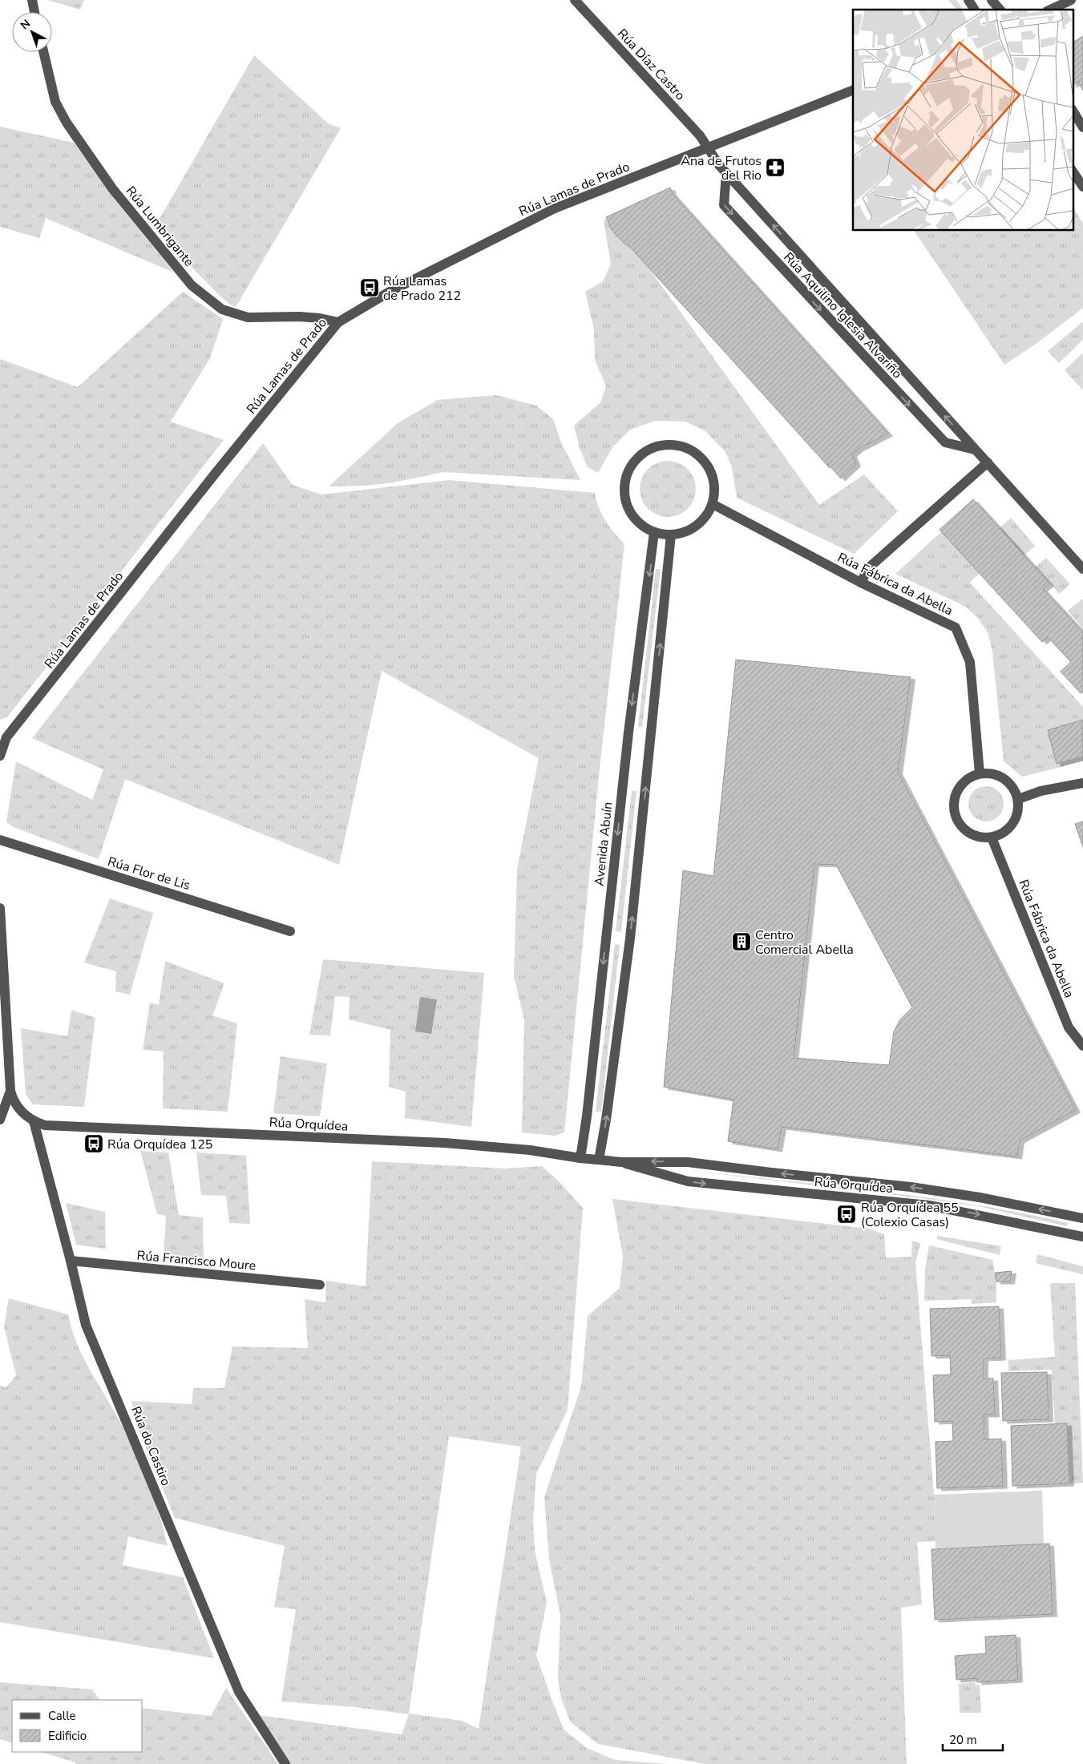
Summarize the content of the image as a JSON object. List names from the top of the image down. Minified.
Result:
{"streets":{"street":["Rúa Díaz Castro","Rúa Lamas de Prado","Rúa Lumbrigante","Rúa Aquilino Iglesia Alvariño","Rúa Fábrica da Abella","Avenida Abuín","Rúa Flor de Lis","Rúa Orquídea","Rúa Francisco Moure","Rúa do Castiro"]},"crossings":[["Rúa Díaz Castro","Rúa Lamas de Prado"],["Rúa Díaz Castro","Rúa Aquilino Iglesia Alvariño"],["Rúa Lamas de Prado","Rúa Lumbrigante"],["Rúa Lamas de Prado","Rúa Aquilino Iglesia Alvariño"],["Rúa Fábrica da Abella","Avenida Abuín"],["Avenida Abuín","Rúa Orquídea"],["Rúa Orquídea","Rúa do Castiro"],["Rúa Francisco Moure","Rúa do Castiro"]],"places":{"pharmacy":["Ana de Frutos del Rio"],"bus stop":["Rúa Lamas de Prado 212","Rúa Orquídea 125","Rúa Orquídea 55 (Colexio Casas)"],"building":["Centro Comercial Abella"]},"legend":["Calle","Edificio"],"scale_bar":"20 m","north":"top left"}
